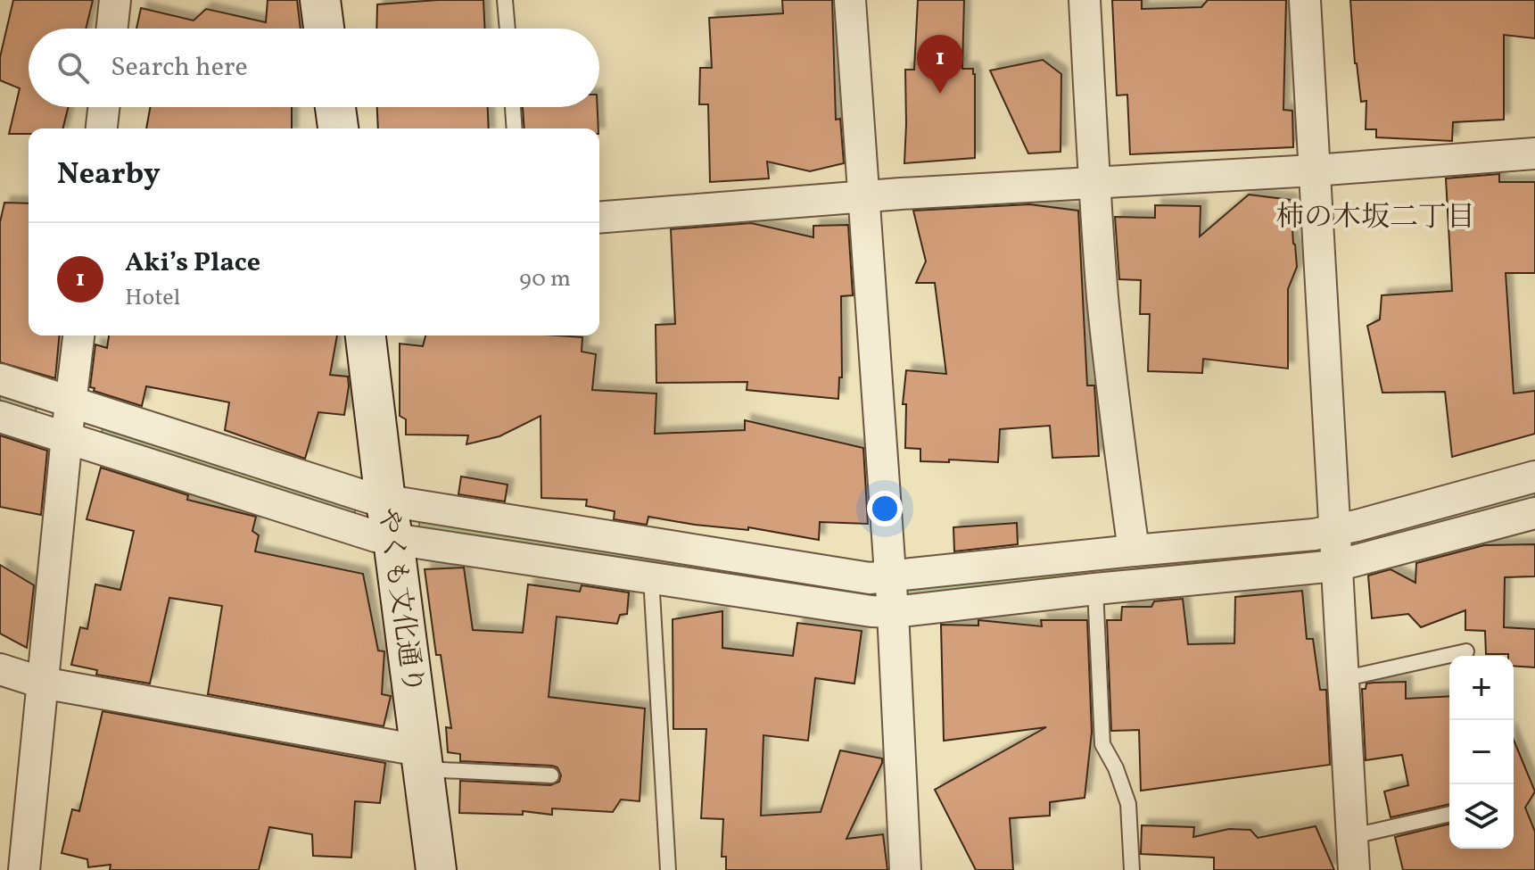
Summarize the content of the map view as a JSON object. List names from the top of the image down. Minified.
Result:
{"streets":{"street":["やくも文化通り"]},"districts":["柿の木坂二丁目"],"page":{"search":"Search here","pins":"1","heading":"Nearby","list":[{"mark":"1","name":"Aki’s Place","note":"Hotel","value":"90 m"}],"map_buttons":["+","−"]}}
